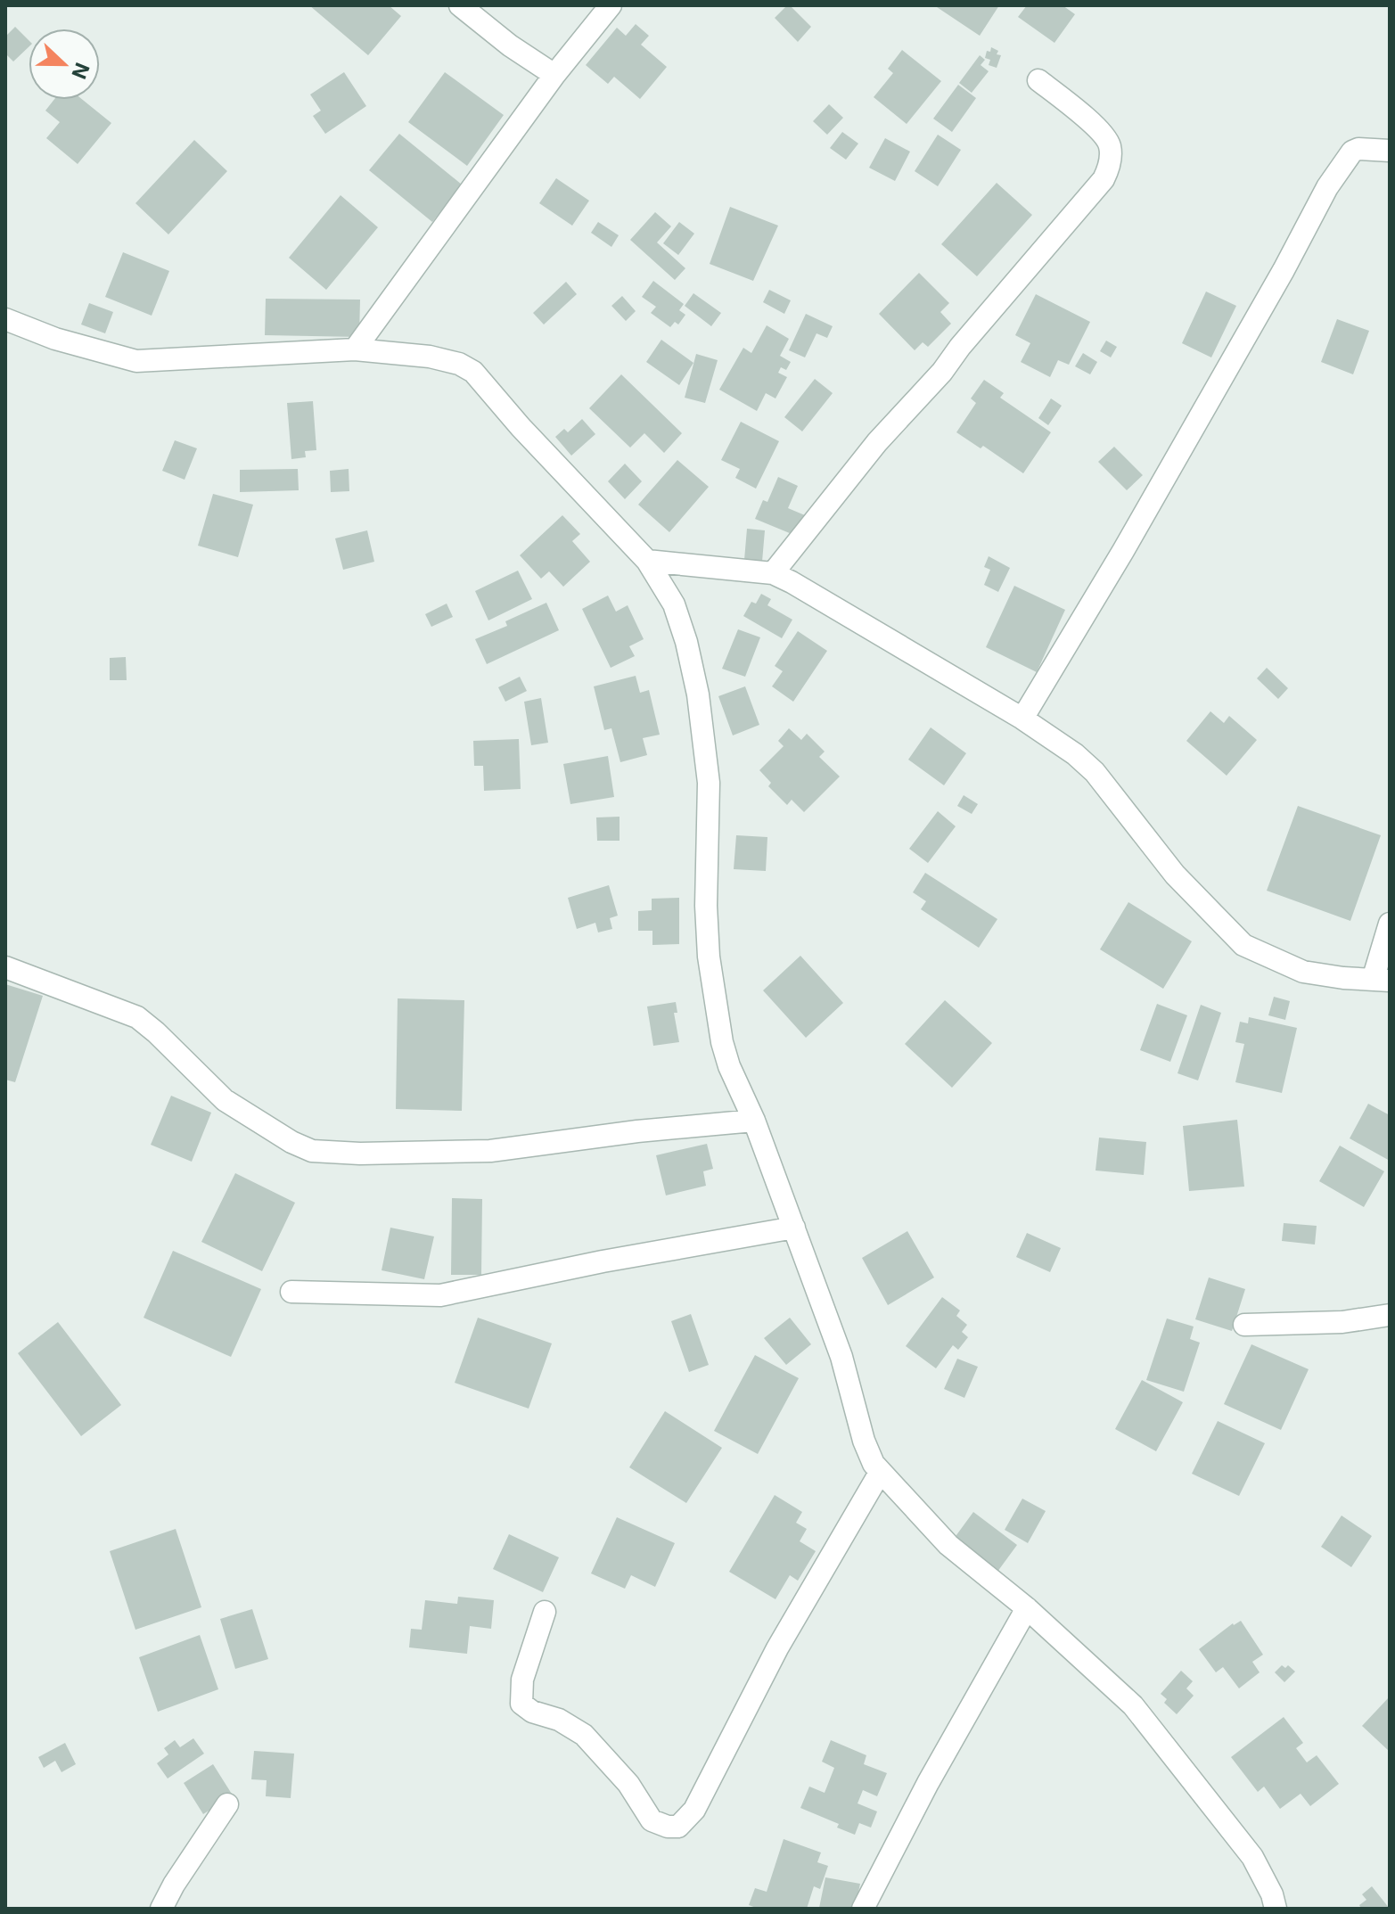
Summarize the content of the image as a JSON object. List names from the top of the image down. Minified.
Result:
{"north":"right"}
